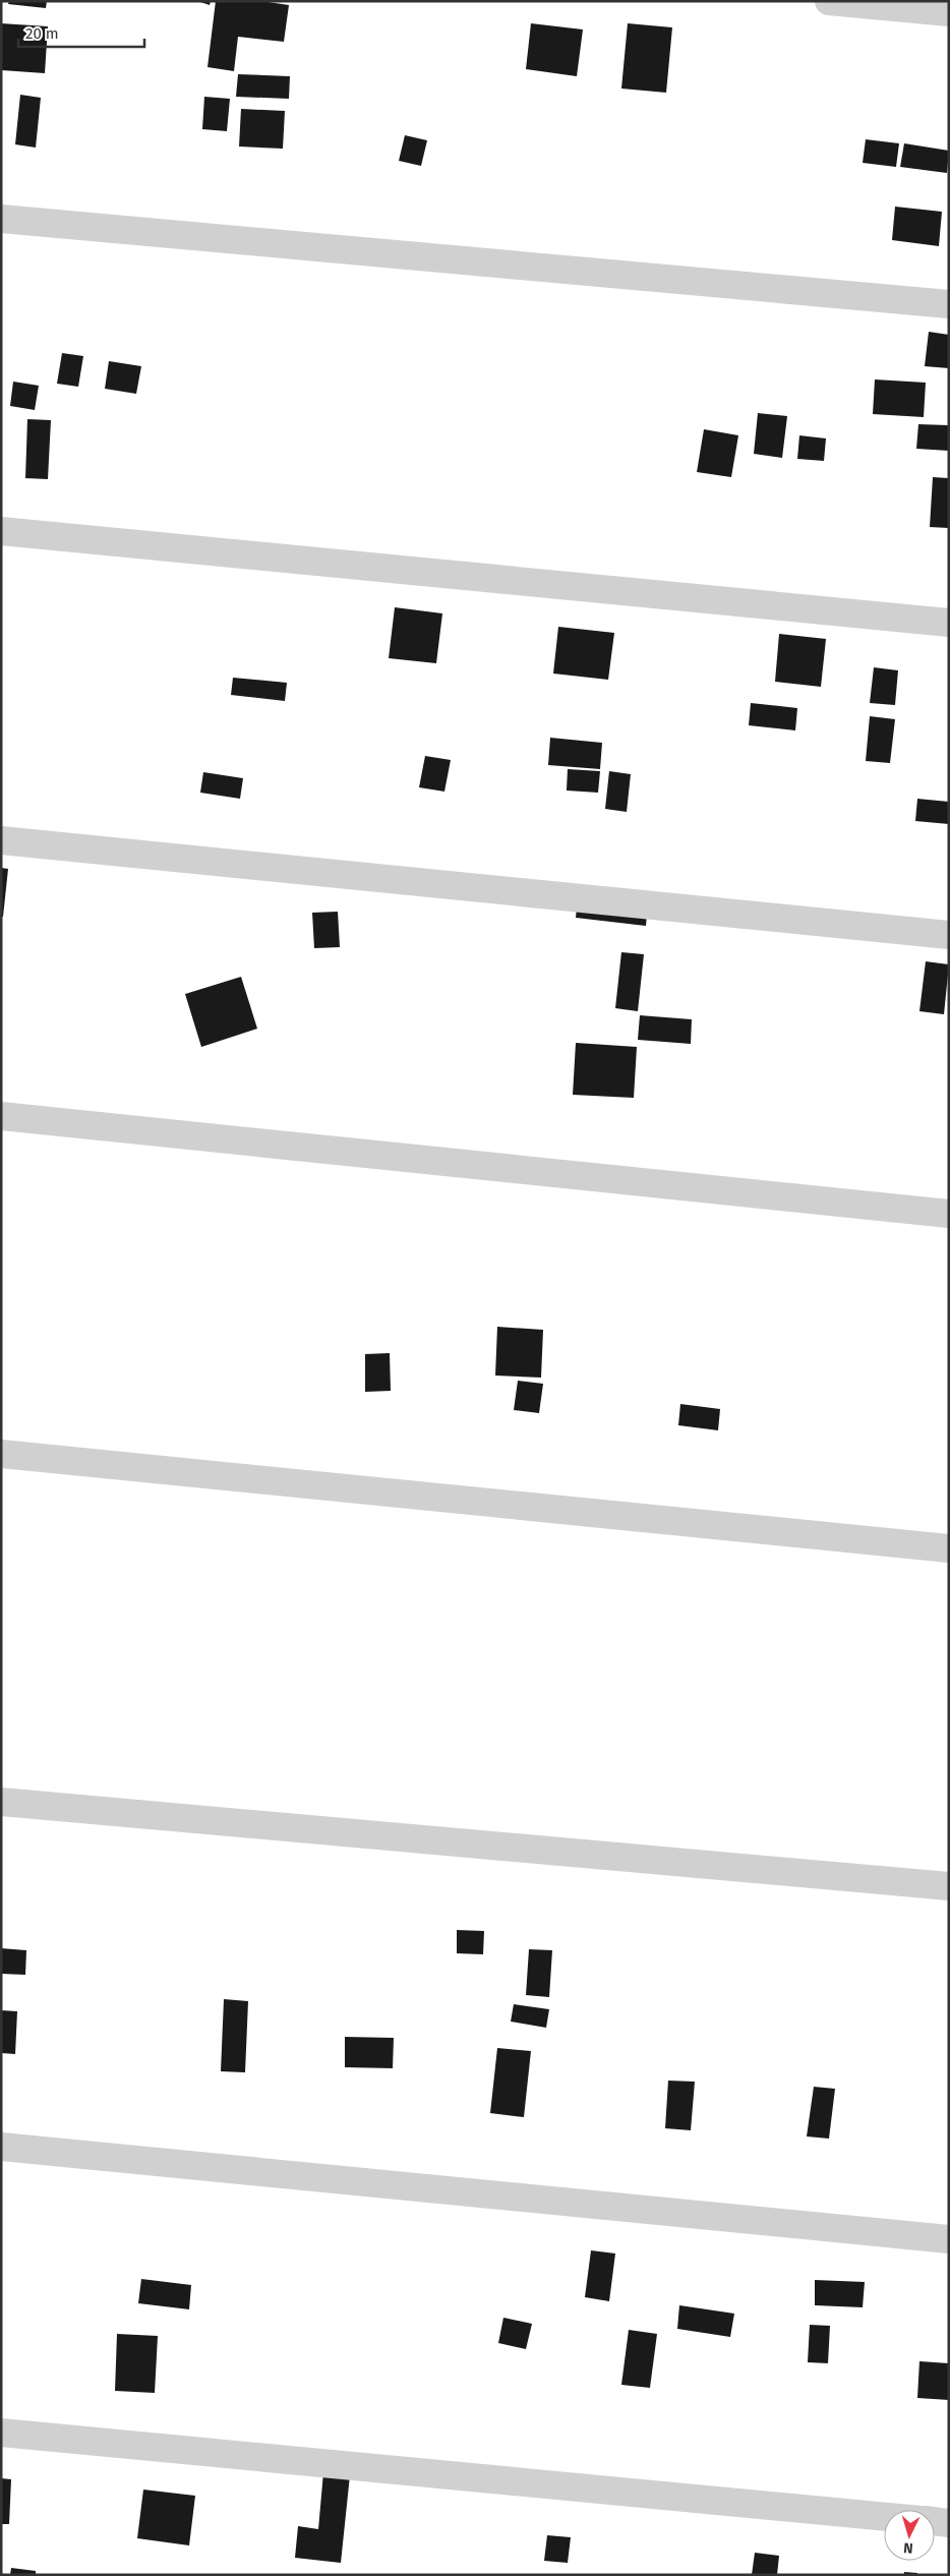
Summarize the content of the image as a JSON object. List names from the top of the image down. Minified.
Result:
{"scale_bar":"20 m","north":"bottom"}
